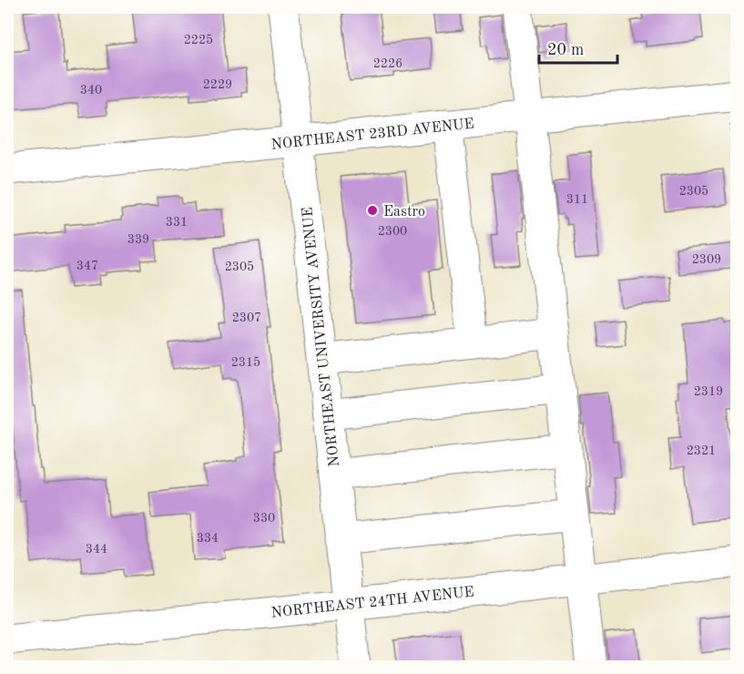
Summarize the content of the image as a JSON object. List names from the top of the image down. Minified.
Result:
{"streets":{"street":["NORTHEAST 23RD AVENUE","NORTHEAST UNIVERSITY AVENUE","NORTHEAST 24TH AVENUE"]},"crossings":[["NORTHEAST 23RD AVENUE","NORTHEAST UNIVERSITY AVENUE"],["NORTHEAST UNIVERSITY AVENUE","NORTHEAST 24TH AVENUE"]],"places":["Eastro"],"house_numbers":["2225","2226","2229","340","2305","311","331","2300","339","2309","347","2305","2307","2315","2319","2321","330","334","344"],"scale_bar":"20 m"}
